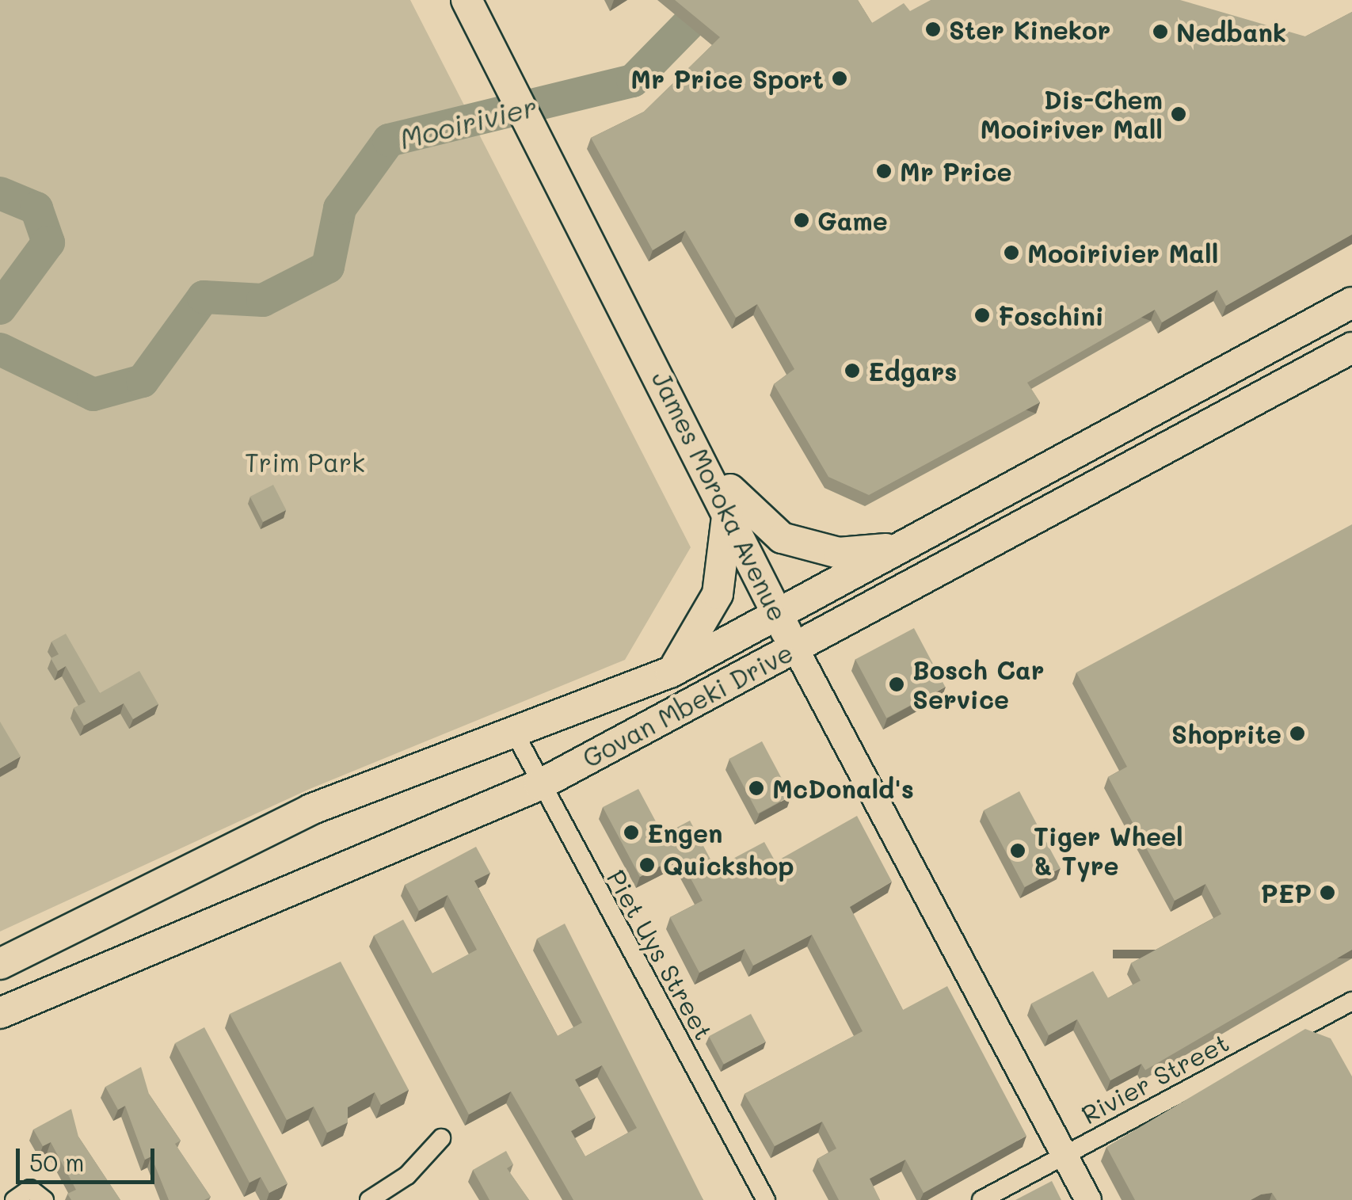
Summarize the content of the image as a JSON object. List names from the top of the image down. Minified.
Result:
{"streets":{"main road":["James Moroka Avenue","Govan Mbeki Drive"],"street":["Piet Uys Street","Rivier Street"]},"crossings":[["James Moroka Avenue","Govan Mbeki Drive"],["James Moroka Avenue","Rivier Street"],["Govan Mbeki Drive","Piet Uys Street"]],"water":["Mooirivier"],"parks":["Trim Park"],"places":["Ster Kinekor","Nedbank","Mr Price Sport","Dis-Chem Mooiriver Mall","Mr Price","Game","Mooirivier Mall","Foschini","Edgars","Bosch Car Service","Shoprite","McDonald's","Engen","Tiger Wheel & Tyre","Quickshop","PEP"],"scale_bar":"50 m"}
